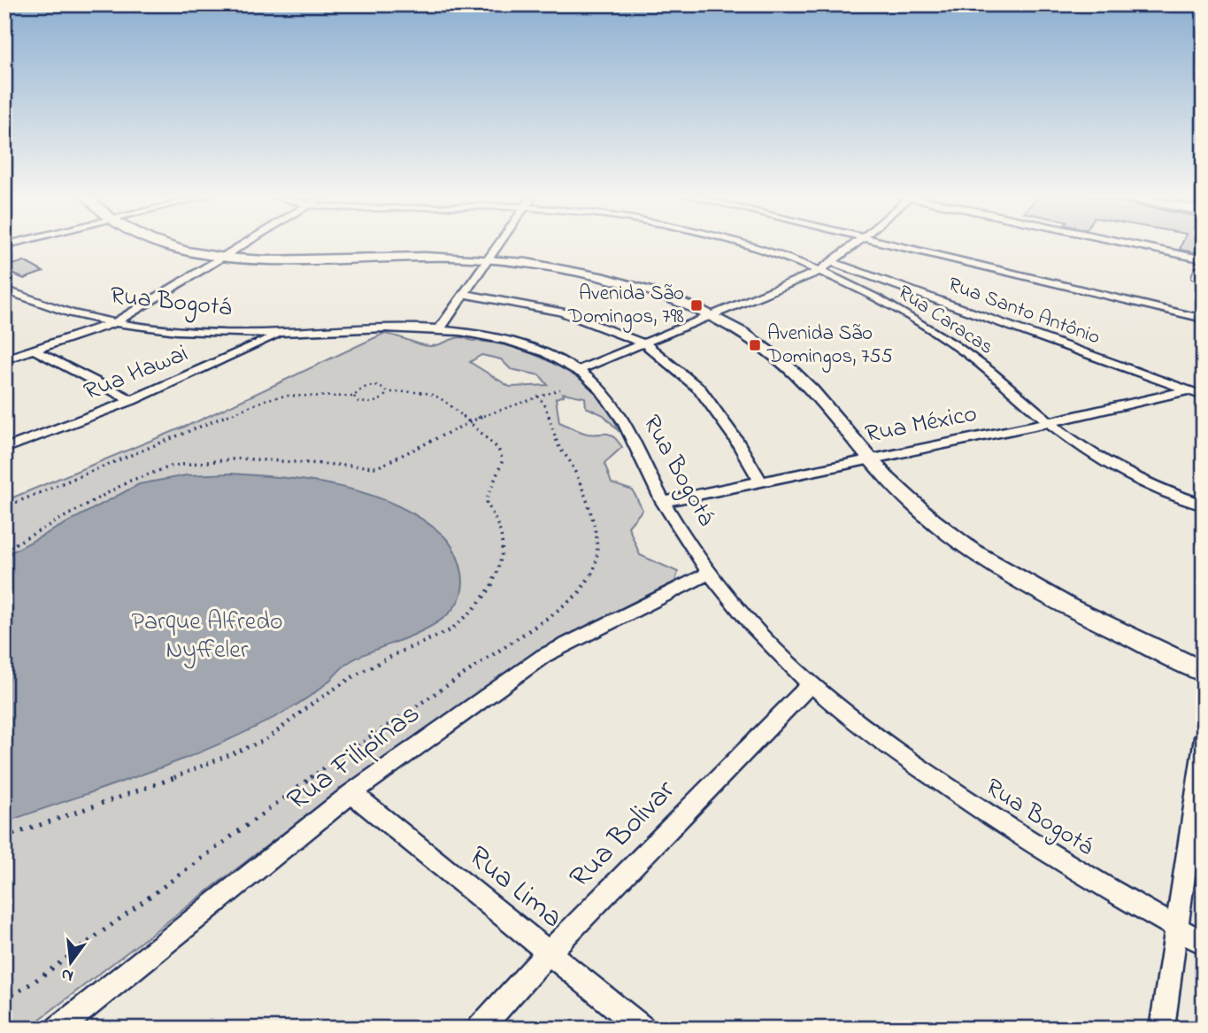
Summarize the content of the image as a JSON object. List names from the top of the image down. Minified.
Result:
{"streets":{"street":["Rua Bogotá","Rua Santo Antônio","Rua Caracas","Rua Hawai","Rua México","Rua Filipinas","Rua Bolivar","Rua Lima"]},"crossings":[["Rua Bogotá","Rua Hawai"],["Rua Bogotá","Rua México"],["Rua Bogotá","Rua Filipinas"],["Rua Bogotá","Rua Bolivar"],["Rua Santo Antônio","Rua México"],["Rua Caracas","Rua México"],["Rua Filipinas","Rua Lima"],["Rua Bolivar","Rua Lima"]],"parks":["Parque Alfredo Nyffeler"],"places":{"transit":["Avenida São Domingos, 798","Avenida São Domingos, 755"]},"north":"bottom"}
